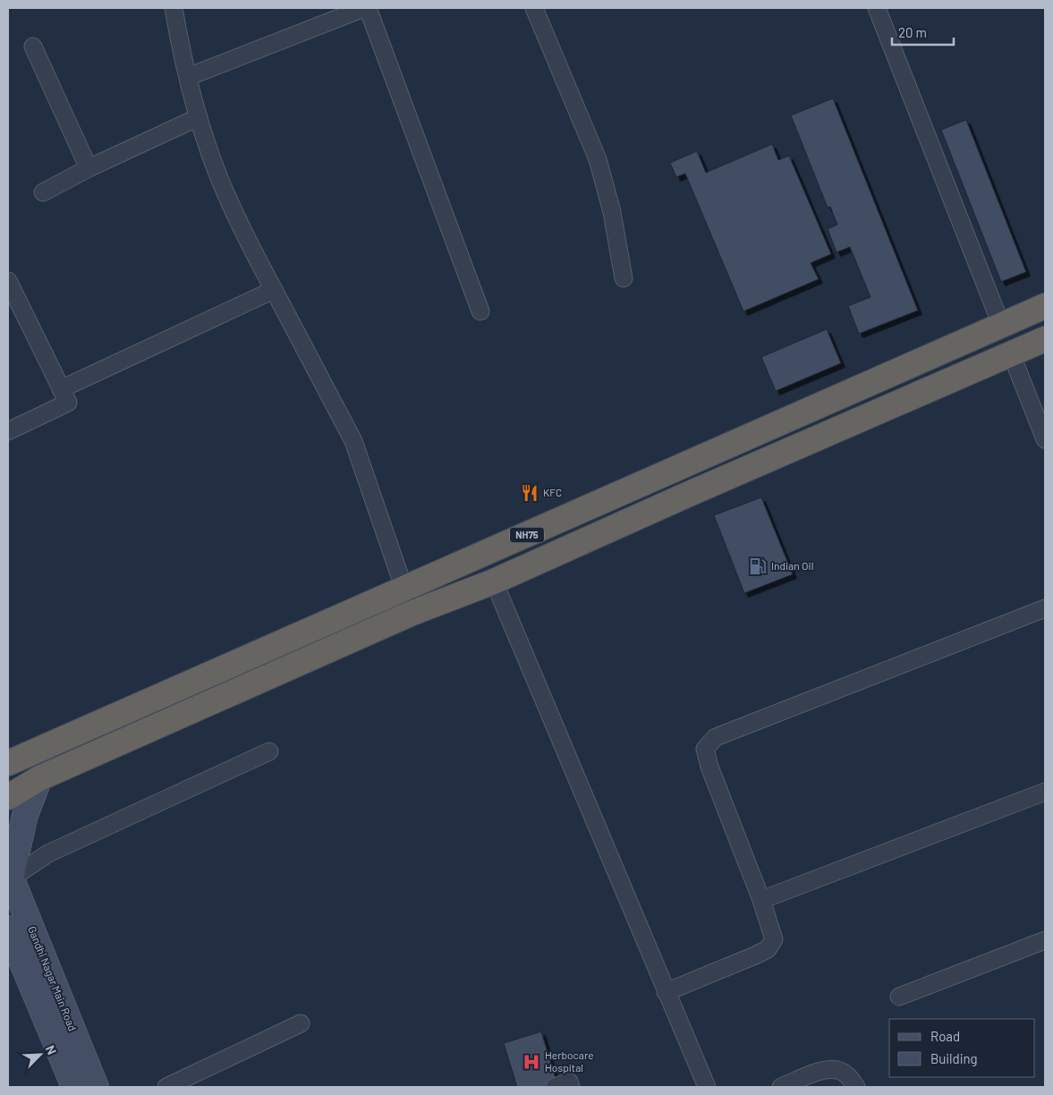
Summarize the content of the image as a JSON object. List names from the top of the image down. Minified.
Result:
{"streets":{"highway":["NH75"],"main road":["Gandhi Nagar Main Road"]},"places":{"restaurant":["KFC"],"fuel station":["Indian Oil"],"hospital":["Herbocare Hospital"]},"legend":["Road","Building"],"scale_bar":"20 m","north":"top right"}
